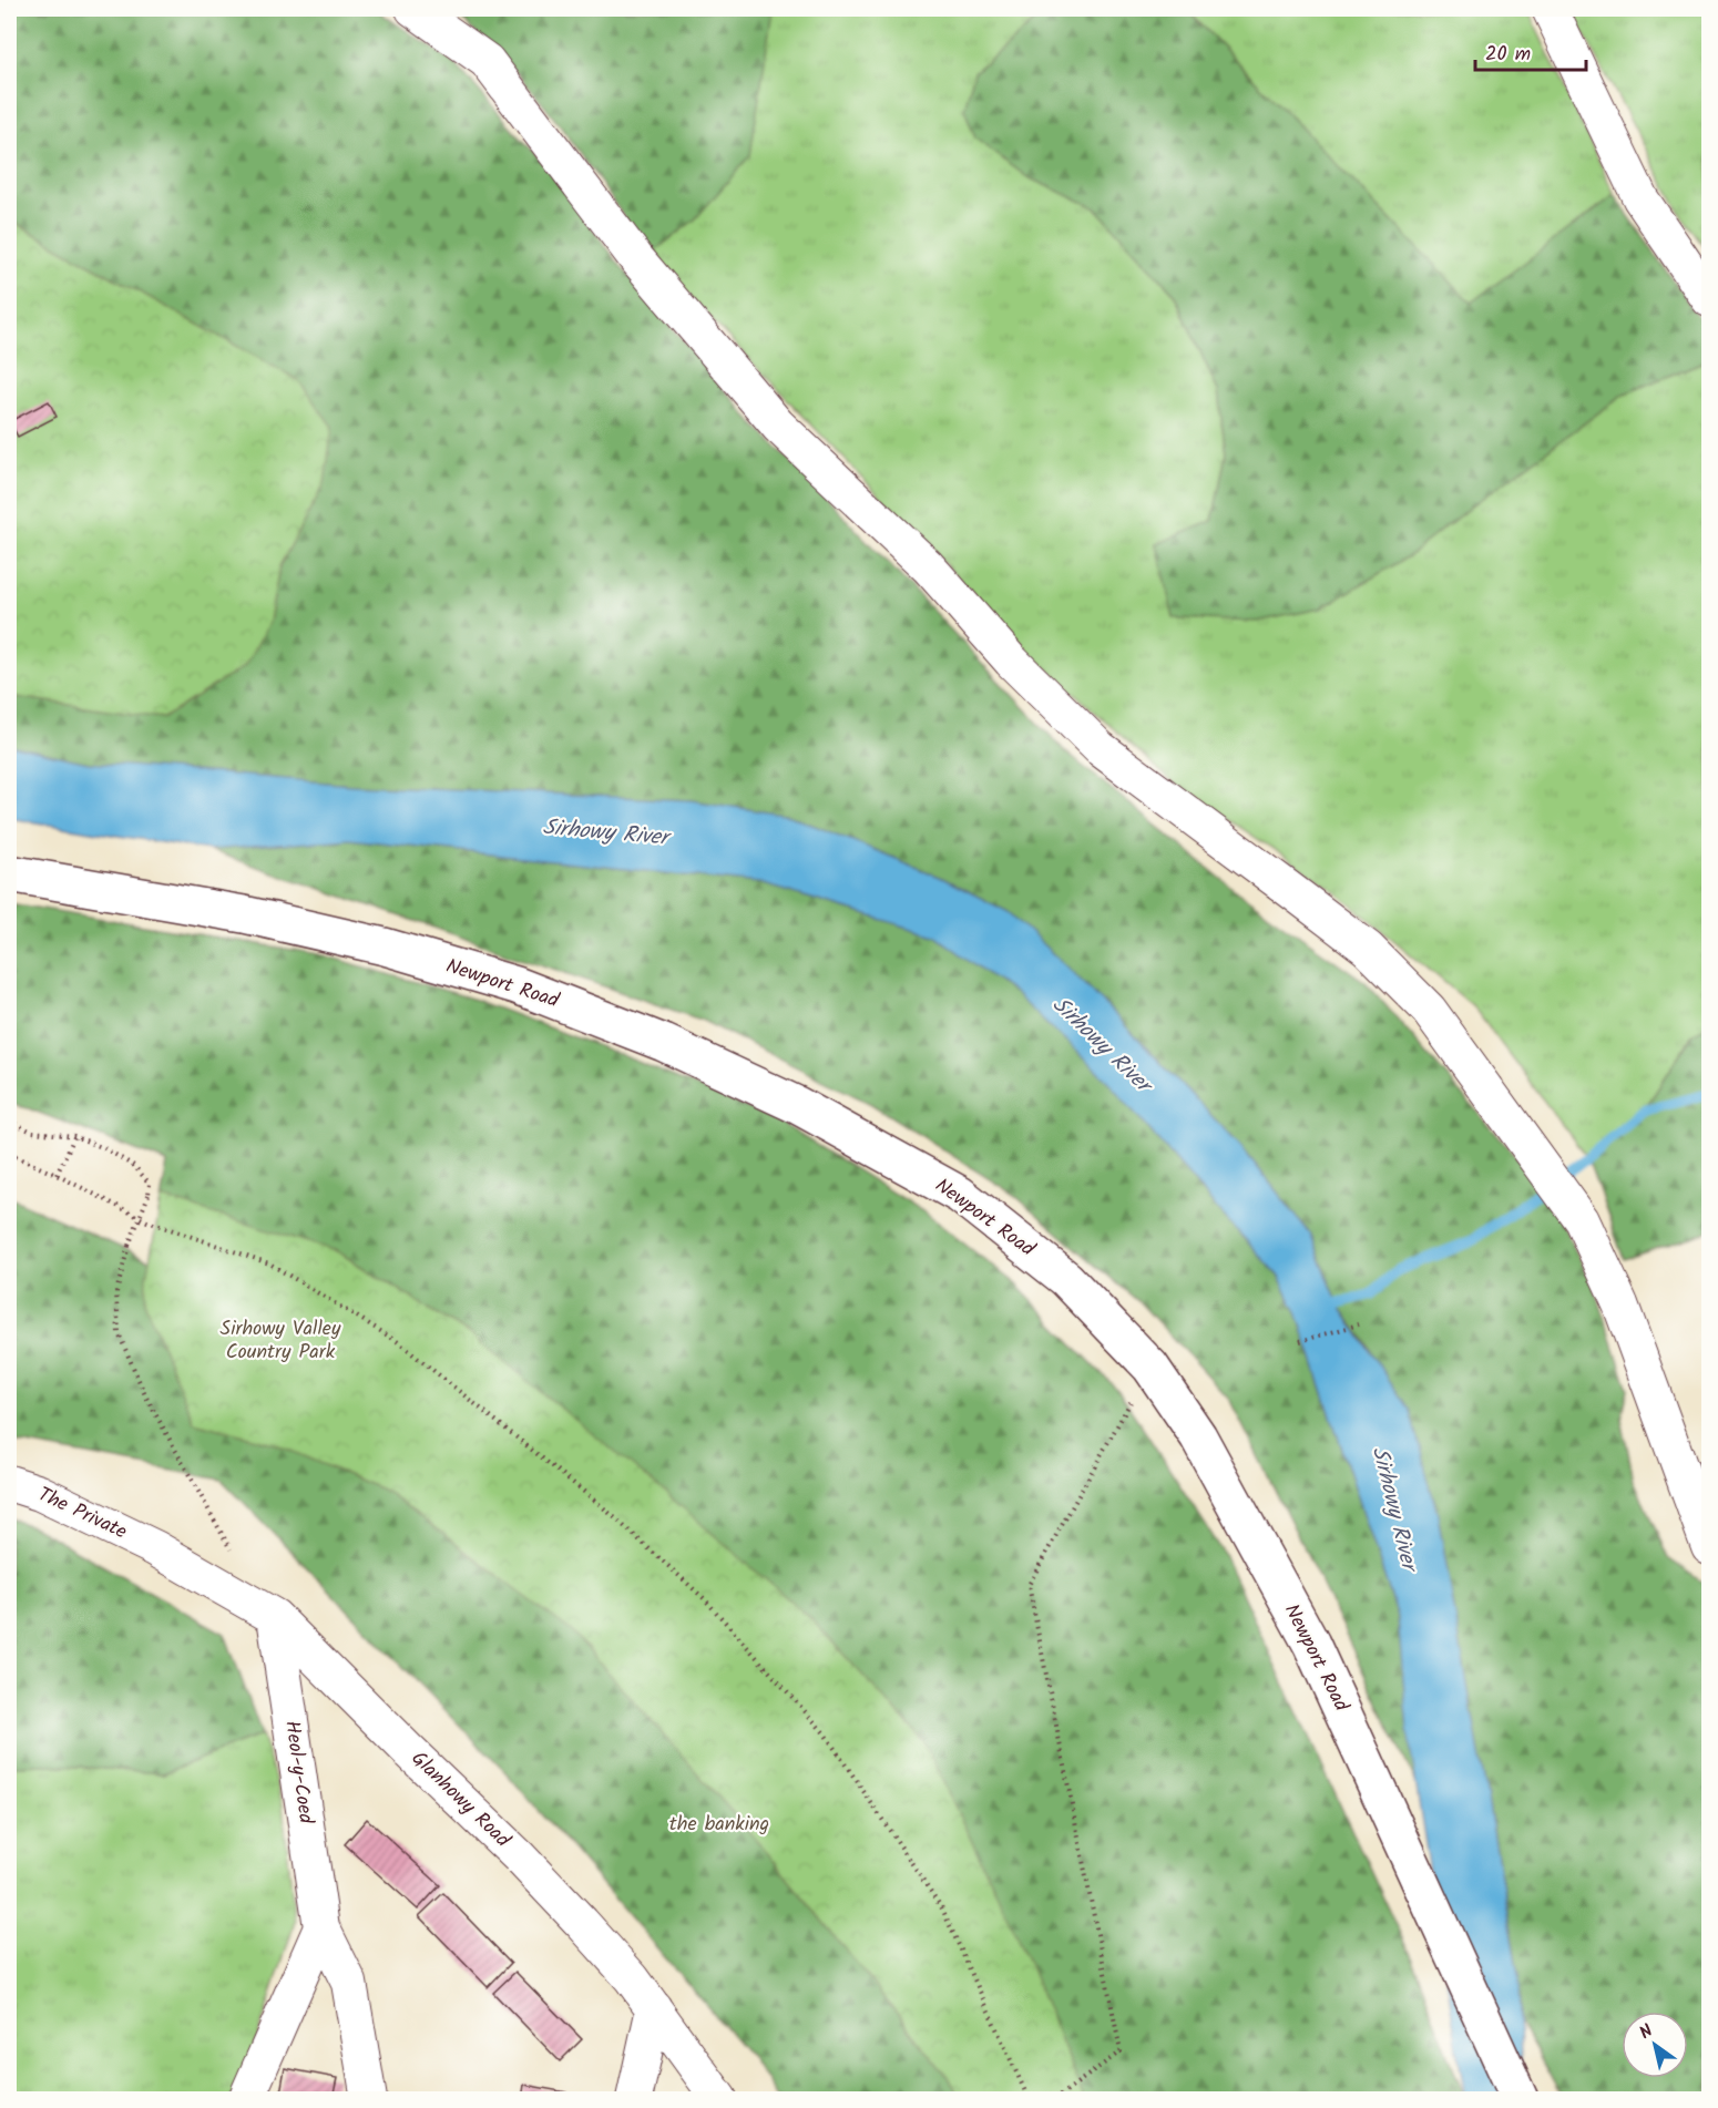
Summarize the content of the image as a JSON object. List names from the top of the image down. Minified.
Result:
{"streets":{"main road":["Newport Road"],"street":["The Private","Heol-y-Coed","Glanhowy Road"]},"crossings":[["The Private","Glanhowy Road"],["Heol-y-Coed","Glanhowy Road"]],"water":["Sirhowy River"],"parks":["Sirhowy Valley Country Park","the banking"],"scale_bar":"20 m","north":"top left"}
